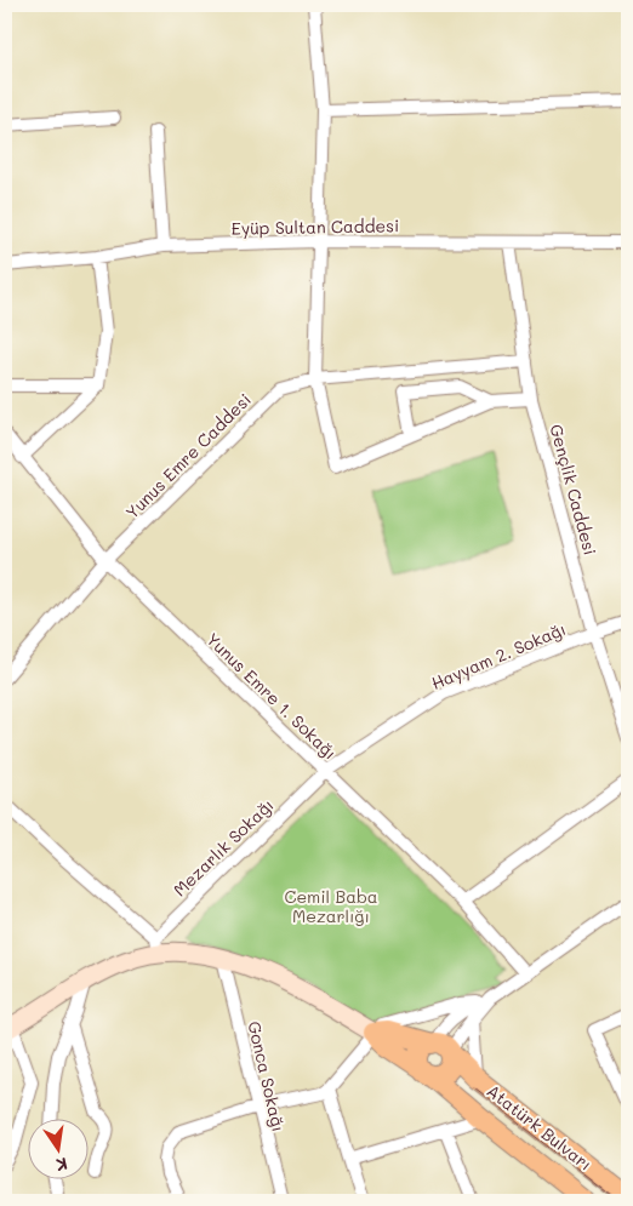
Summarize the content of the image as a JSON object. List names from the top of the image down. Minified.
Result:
{"streets":{"main road":["Atatürk Bulvarı"],"street":["Eyüp Sultan Caddesi","Yunus Emre Caddesi","Gençlik Caddesi","Hayyam 2. Sokağı","Yunus Emre 1. Sokağı","Mezarlık Sokağı","Gonca Sokağı"]},"crossings":[["Eyüp Sultan Caddesi","Gençlik Caddesi"],["Yunus Emre Caddesi","Gençlik Caddesi"],["Yunus Emre Caddesi","Yunus Emre 1. Sokağı"],["Gençlik Caddesi","Hayyam 2. Sokağı"],["Hayyam 2. Sokağı","Yunus Emre 1. Sokağı"],["Hayyam 2. Sokağı","Mezarlık Sokağı"],["Yunus Emre 1. Sokağı","Mezarlık Sokağı"],["Mezarlık Sokağı","Atatürk Bulvarı"],["Gonca Sokağı","Atatürk Bulvarı"]],"parks":["Cemil Baba Mezarlığı"],"north":"bottom"}
